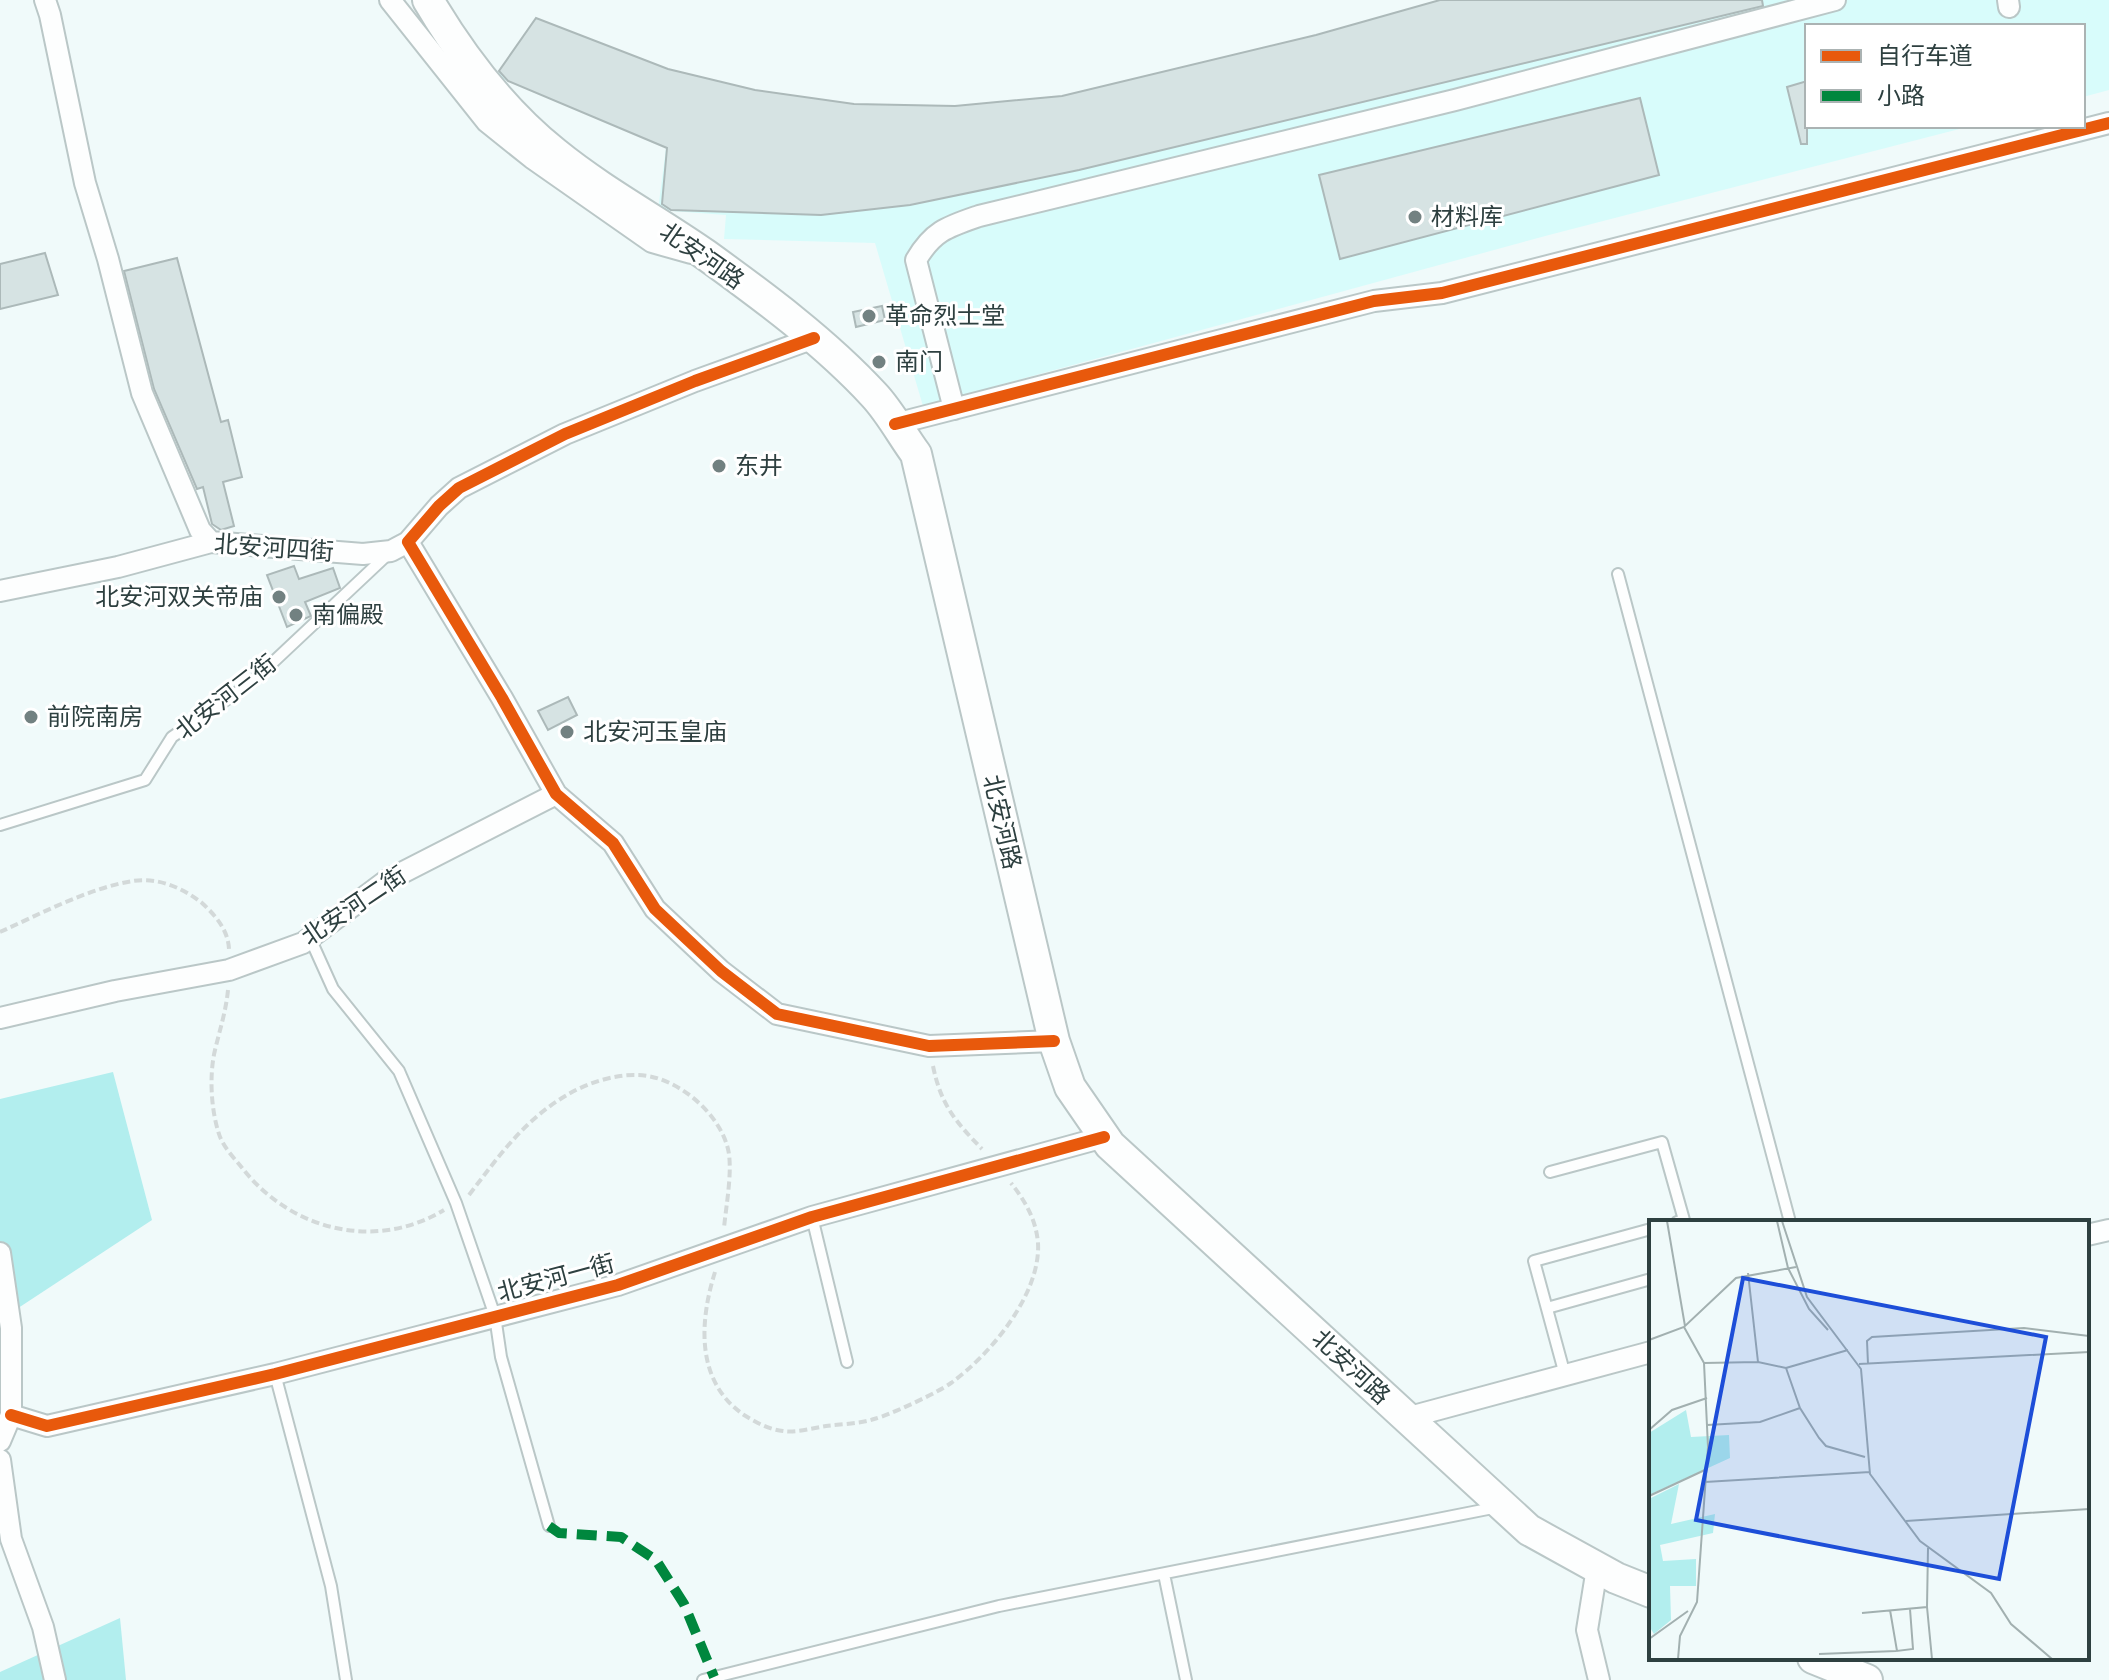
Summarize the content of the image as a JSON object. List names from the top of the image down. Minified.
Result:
{"streets":{"main road":["北安河路"],"street":["北安河四街","北安河二街","北安河一街"],"lane":["北安河三街"]},"crossings":[["北安河路","北安河一街"],["北安河四街","北安河三街"]],"places":["材料库","革命烈士堂","南门","东井","北安河双关帝庙","南偏殿","前院南房","北安河玉皇庙"],"legend":["自行车道","小路"]}
